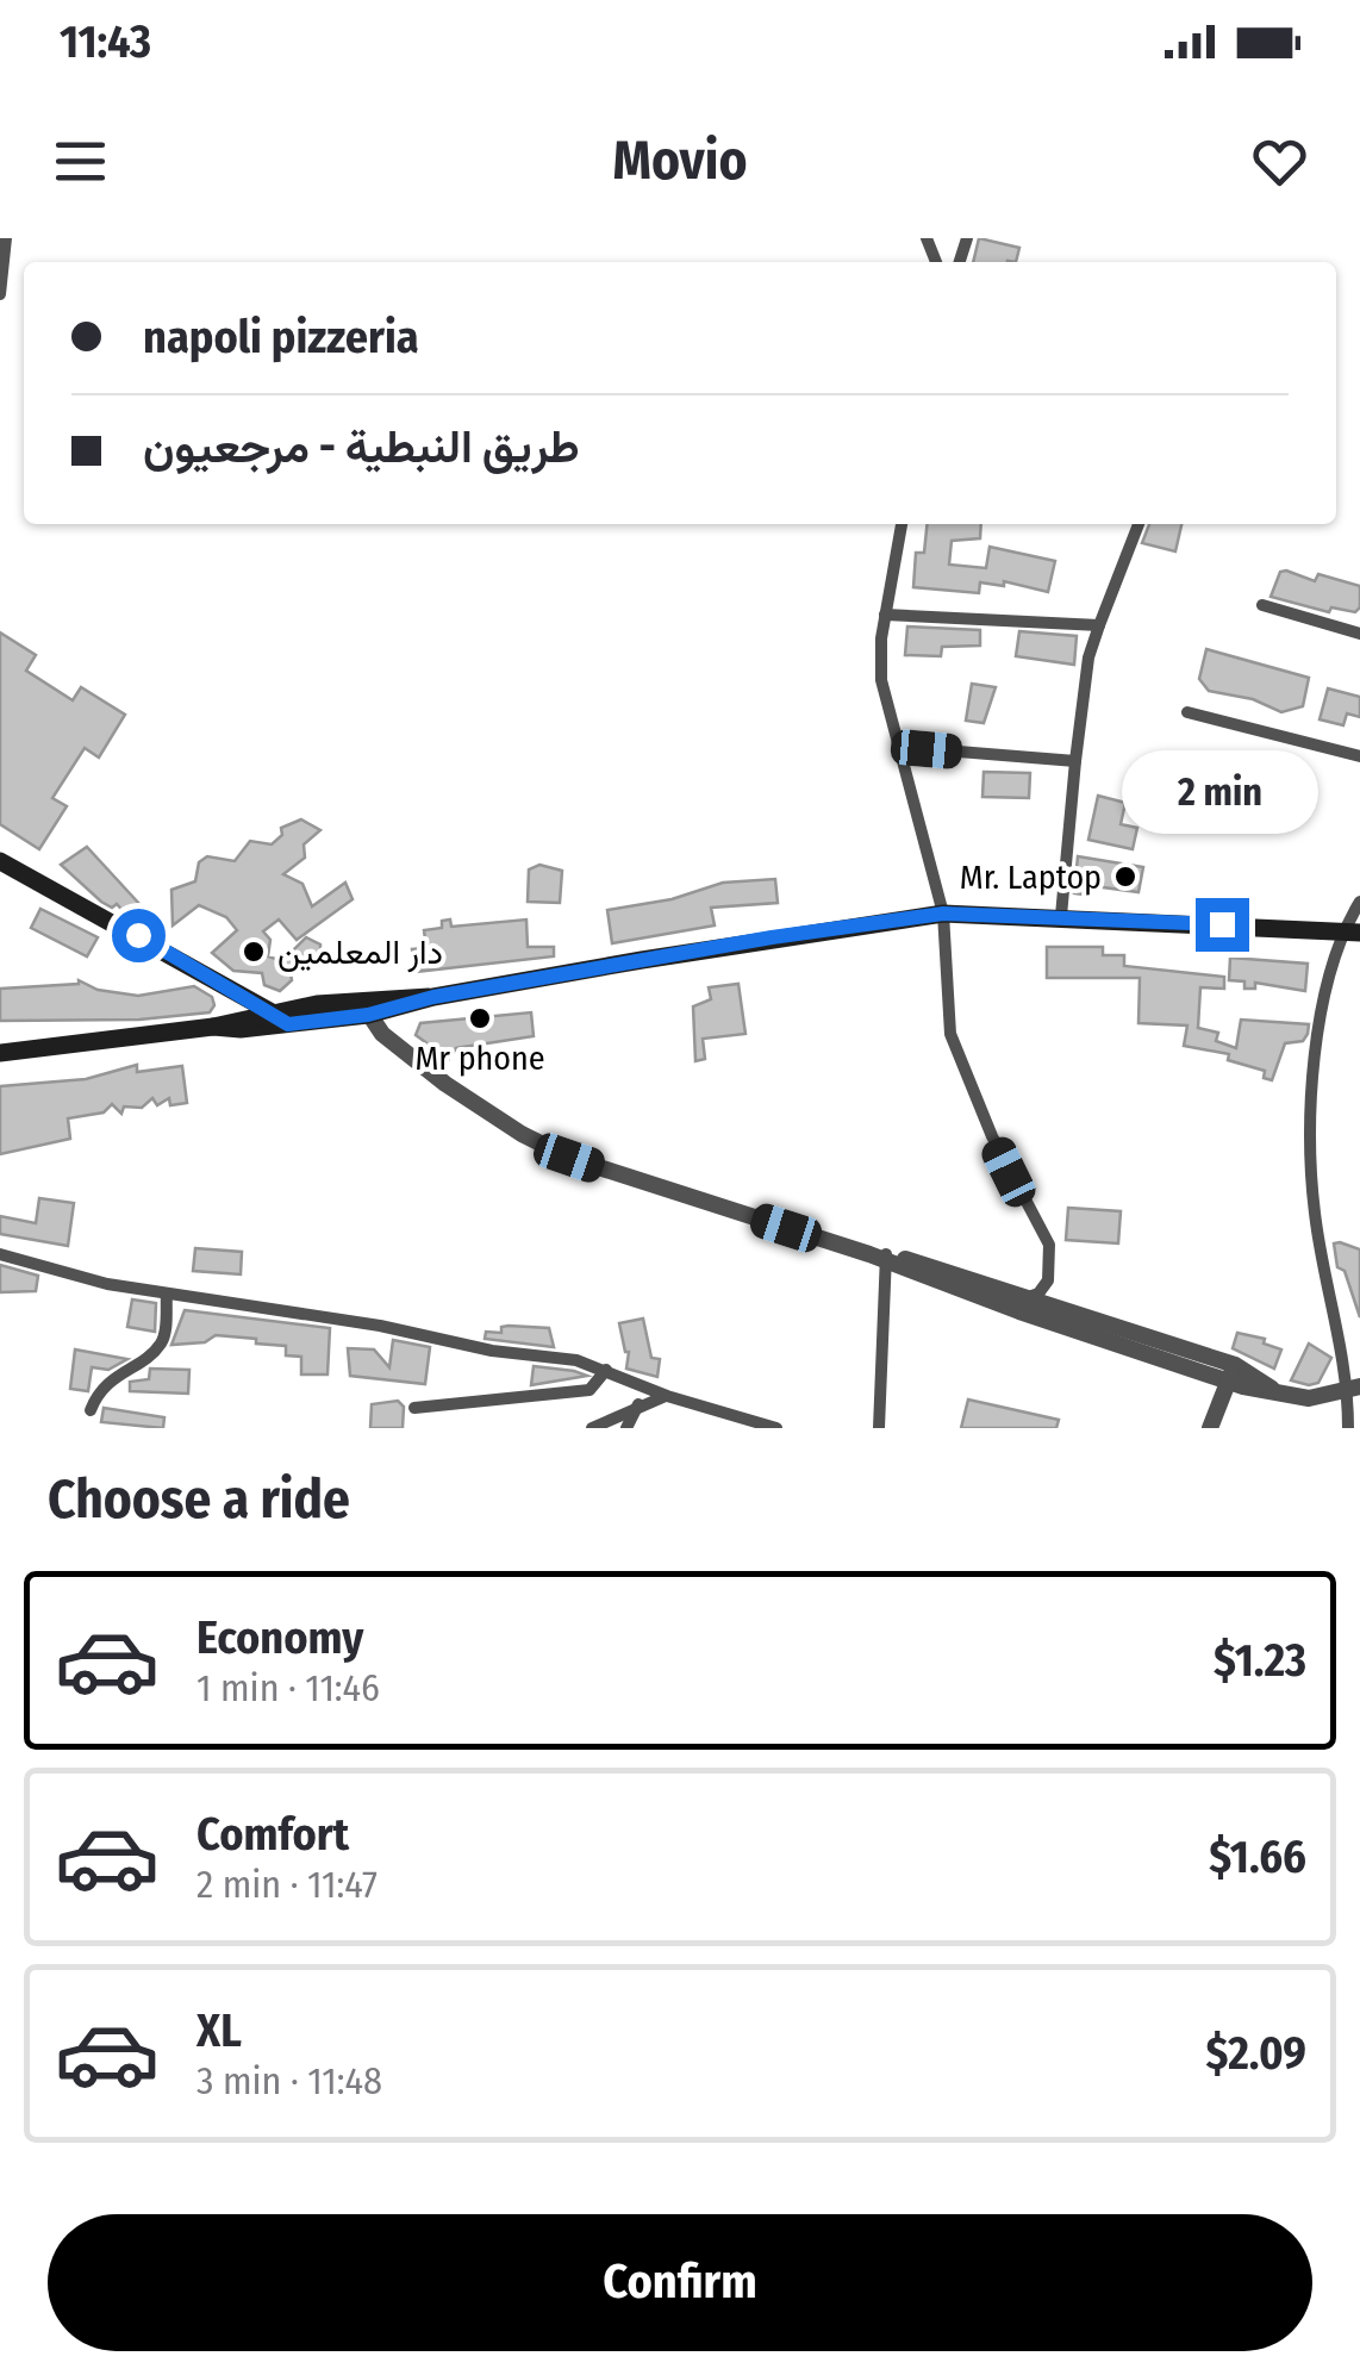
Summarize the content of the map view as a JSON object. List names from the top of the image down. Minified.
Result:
{"places":["Mr. Laptop","دار المعلمين","Mr phone"],"page":{"status":"11:43","header":"Movio","banner":["napoli pizzeria","طريق النبطية - مرجعيون"],"bubble":"2 min","heading":"Choose a ride","list":[{"name":"Economy","note":"1 min · 11:46","value":"$1.23"},{"name":"Comfort","note":"2 min · 11:47","value":"$1.66"},{"name":"XL","note":"3 min · 11:48","value":"$2.09"}],"buttons":"Confirm"}}
